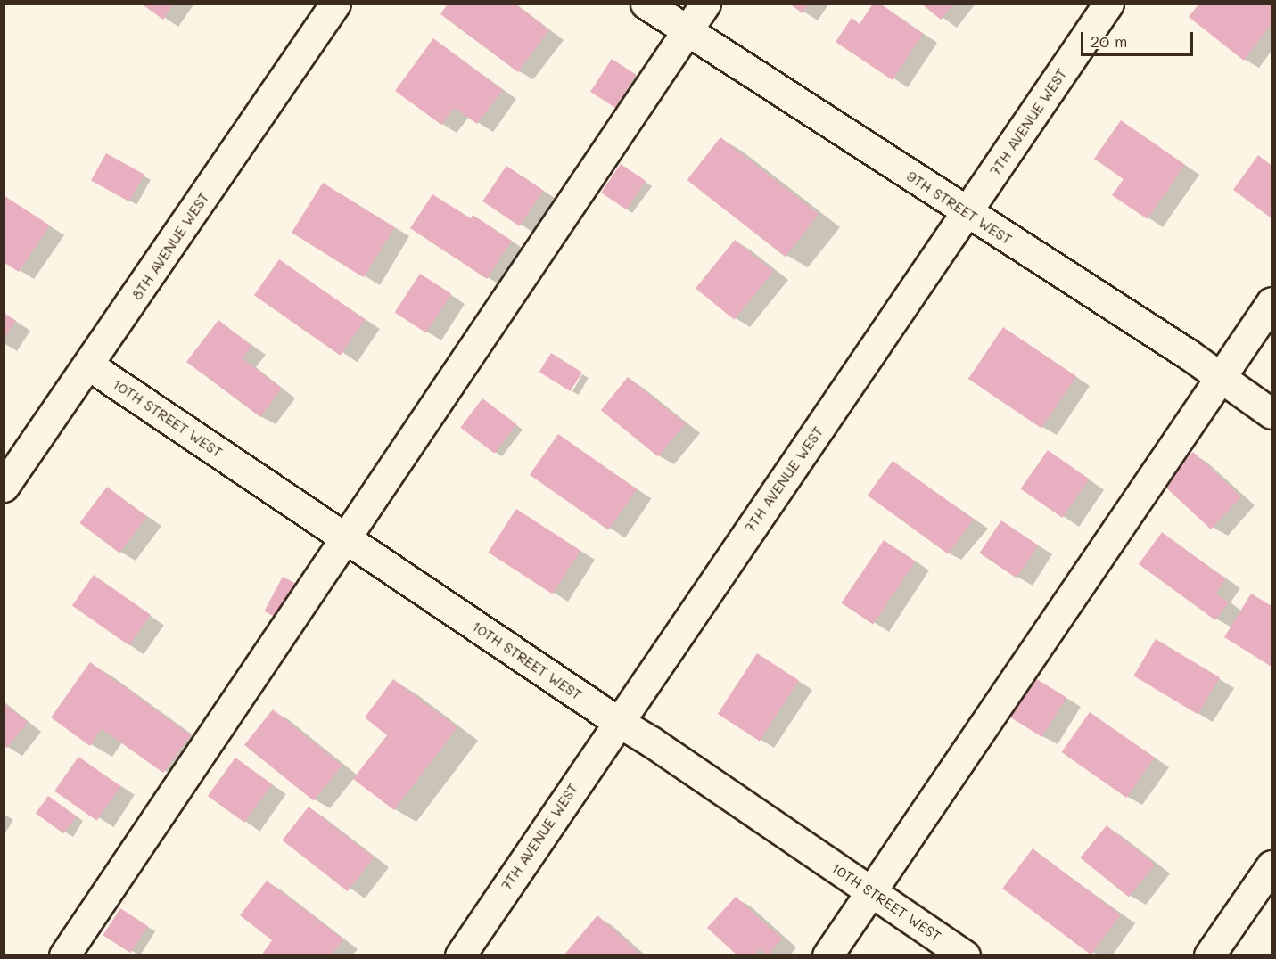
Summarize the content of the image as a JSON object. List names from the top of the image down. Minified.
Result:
{"streets":{"street":["7TH AVENUE WEST","9TH STREET WEST","8TH AVENUE WEST","10TH STREET WEST"]},"crossings":[["7TH AVENUE WEST","9TH STREET WEST"],["7TH AVENUE WEST","10TH STREET WEST"],["8TH AVENUE WEST","10TH STREET WEST"]],"scale_bar":"20 m"}
